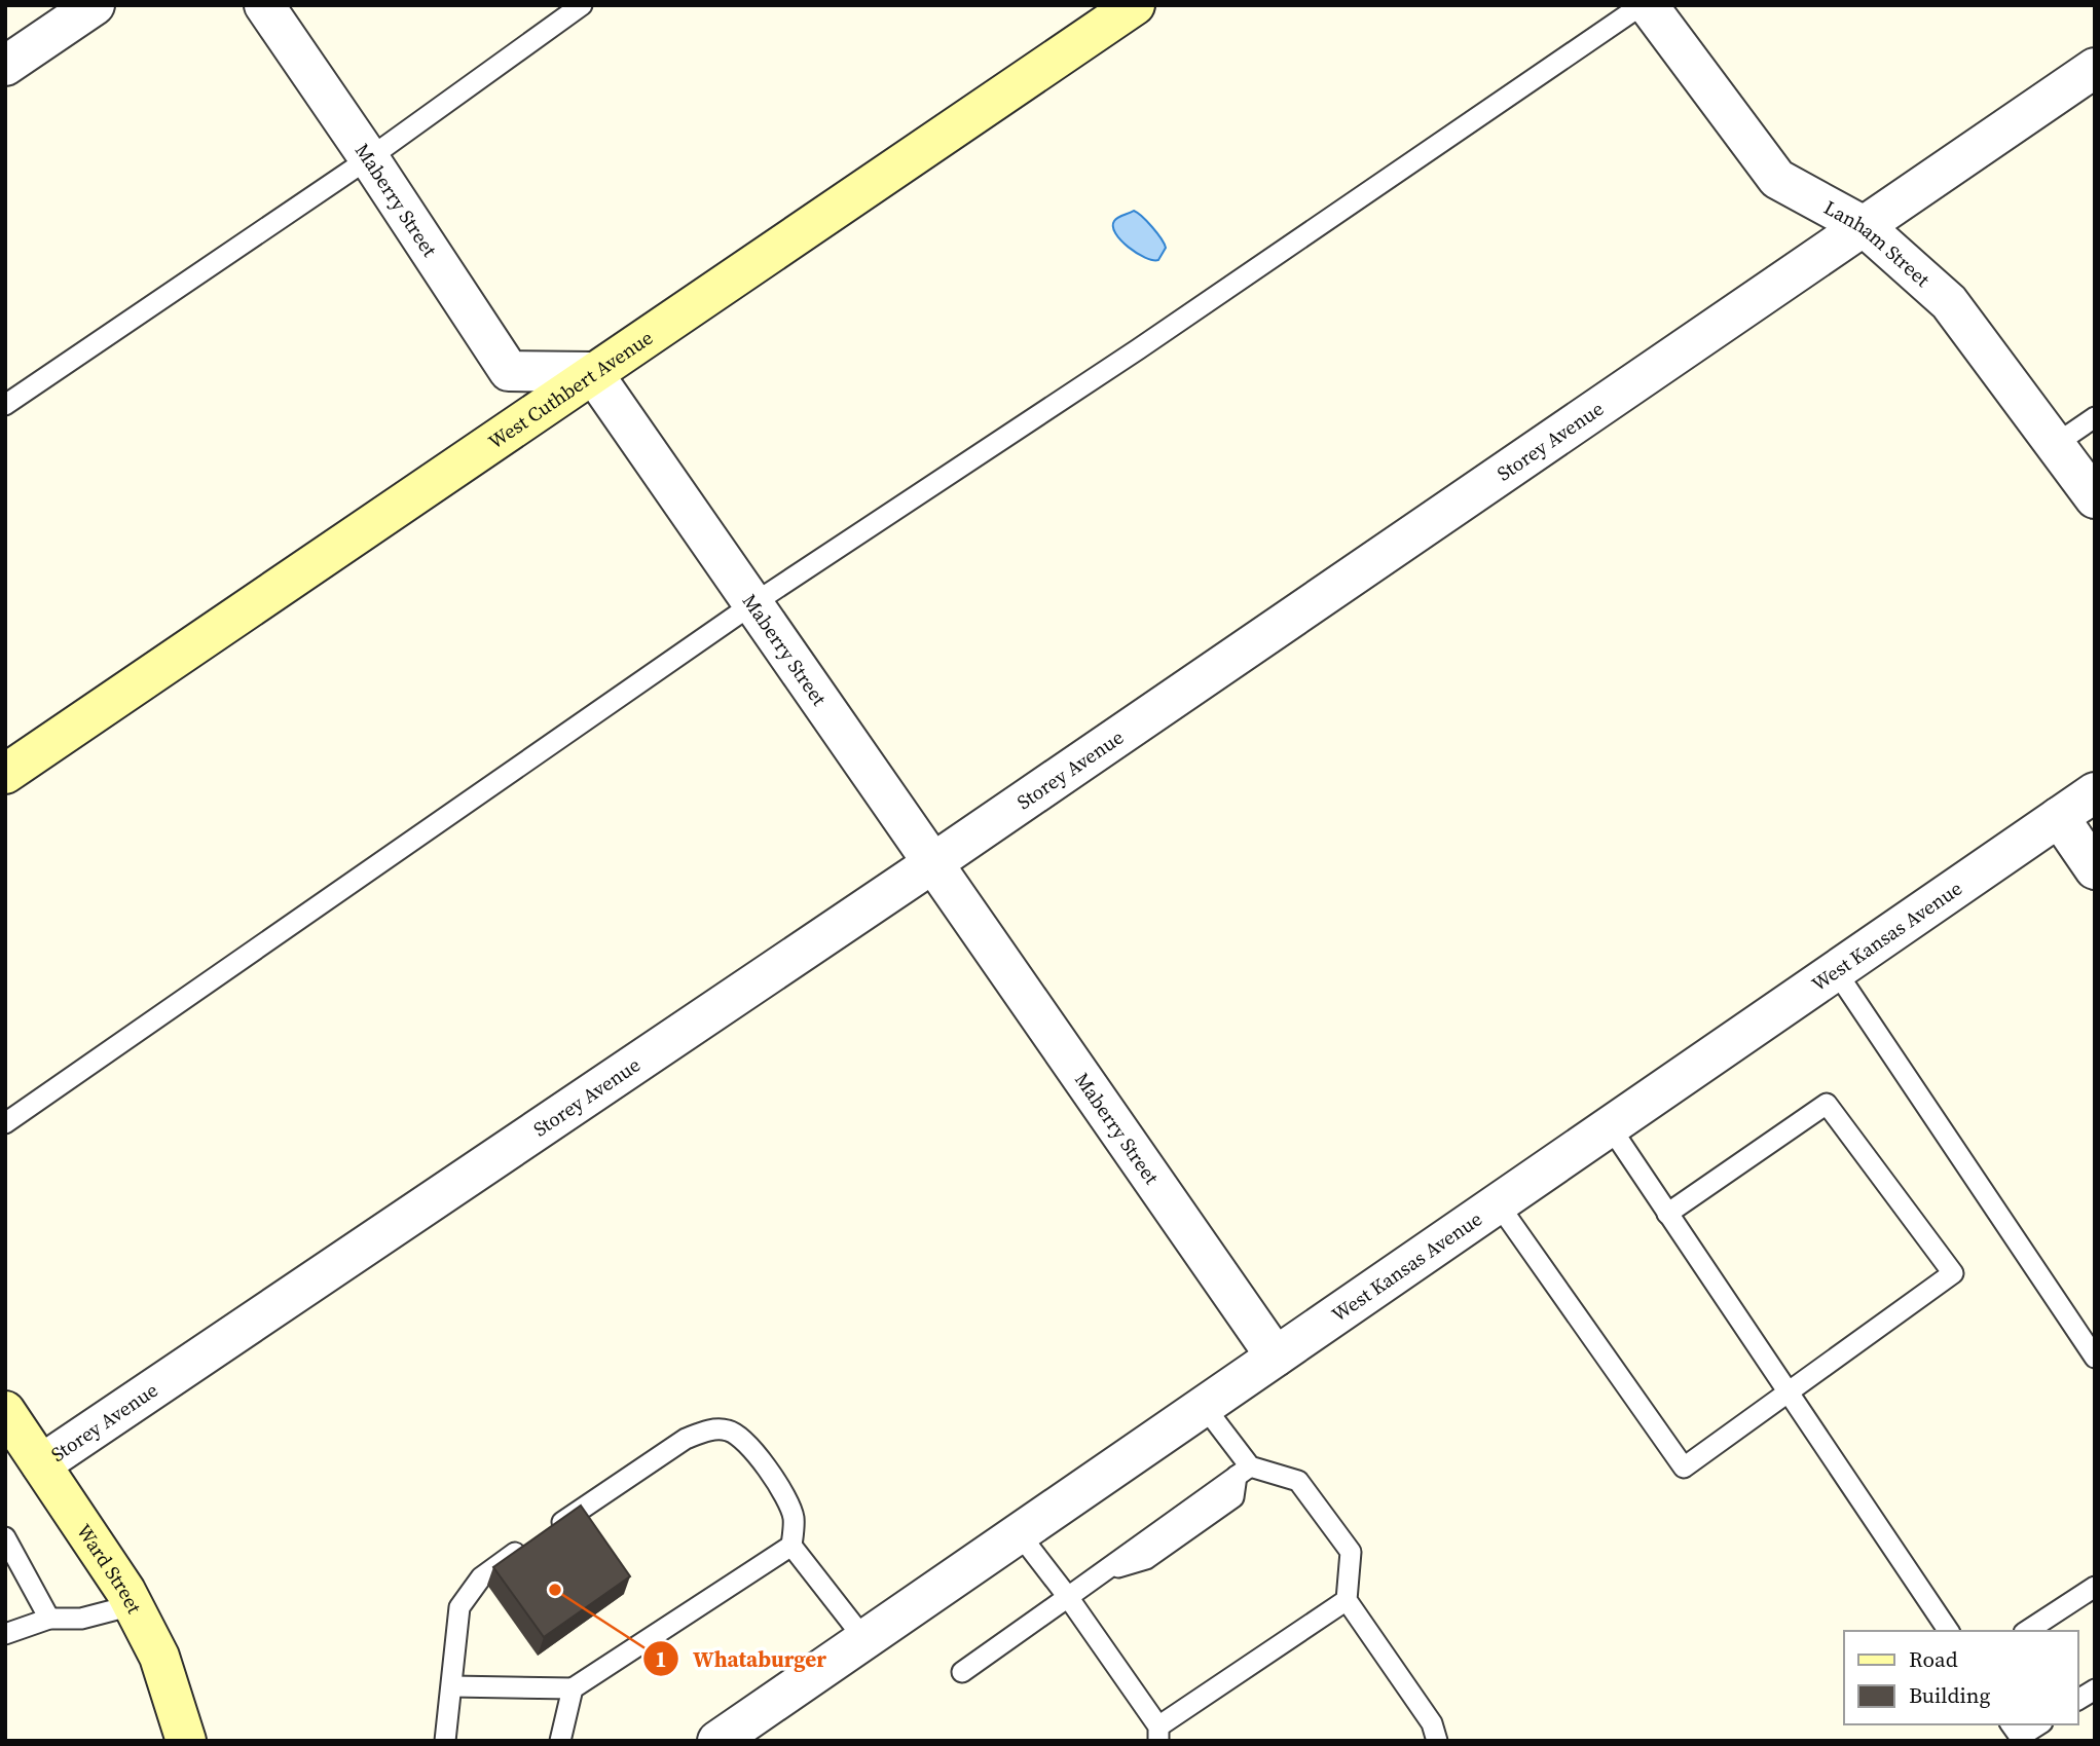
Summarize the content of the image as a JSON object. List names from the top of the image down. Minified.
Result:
{"streets":{"street":["Maberry Street","Lanham Street","West Cuthbert Avenue","Storey Avenue","West Kansas Avenue","Ward Street"]},"crossings":[["Maberry Street","West Cuthbert Avenue"],["Maberry Street","Storey Avenue"],["Maberry Street","West Kansas Avenue"],["Lanham Street","Storey Avenue"],["Storey Avenue","Ward Street"]],"places":["Whataburger"],"legend":["Road","Building"]}
